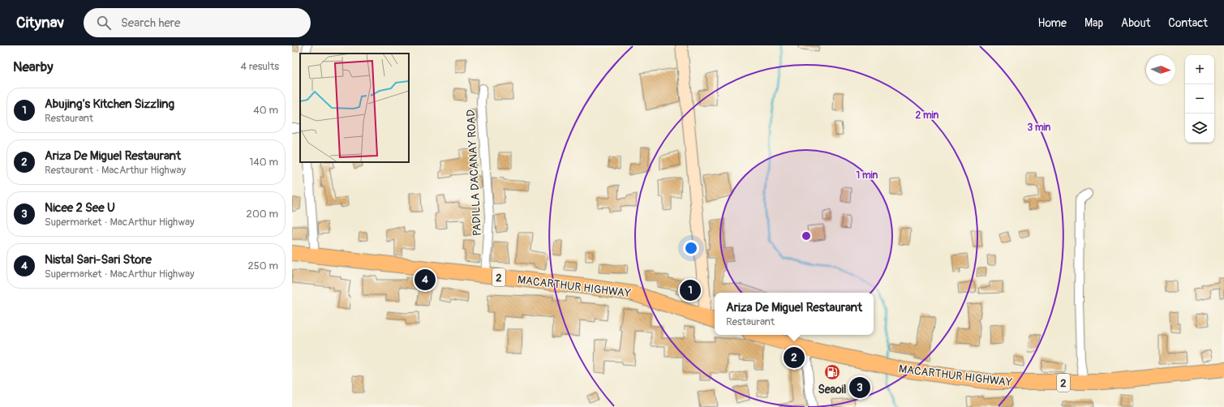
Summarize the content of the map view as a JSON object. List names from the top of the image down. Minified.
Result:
{"streets":{"highway":["2","MACARTHUR HIGHWAY"],"street":["PADILLA DACANAY ROAD"]},"crossings":[["PADILLA DACANAY ROAD","MACARTHUR HIGHWAY"]],"places":{"fuel station":["Seaoil"]},"north":"right","page":{"header":"Citynav","search":"Search here","nav":["Home","Map","About","Contact"],"heading":["Nearby","4 results"],"map_buttons":["+","−"],"list":[{"mark":"1","name":"Abujing's Kitchen Sizzling","note":"Restaurant","value":"40 m"},{"mark":"2","name":"Ariza De Miguel Restaurant","note":"Restaurant · MacArthur Highway","value":"140 m"},{"mark":"3","name":"Nicee 2 See U","note":"Supermarket · MacArthur Highway","value":"200 m"},{"mark":"4","name":"Nistal Sari-Sari Store","note":"Supermarket · MacArthur Highway","value":"250 m"}],"pins":["4","1","2","3"],"popup":["Ariza De Miguel Restaurant","Restaurant"]},"rings":["2 min","3 min","1 min"]}
